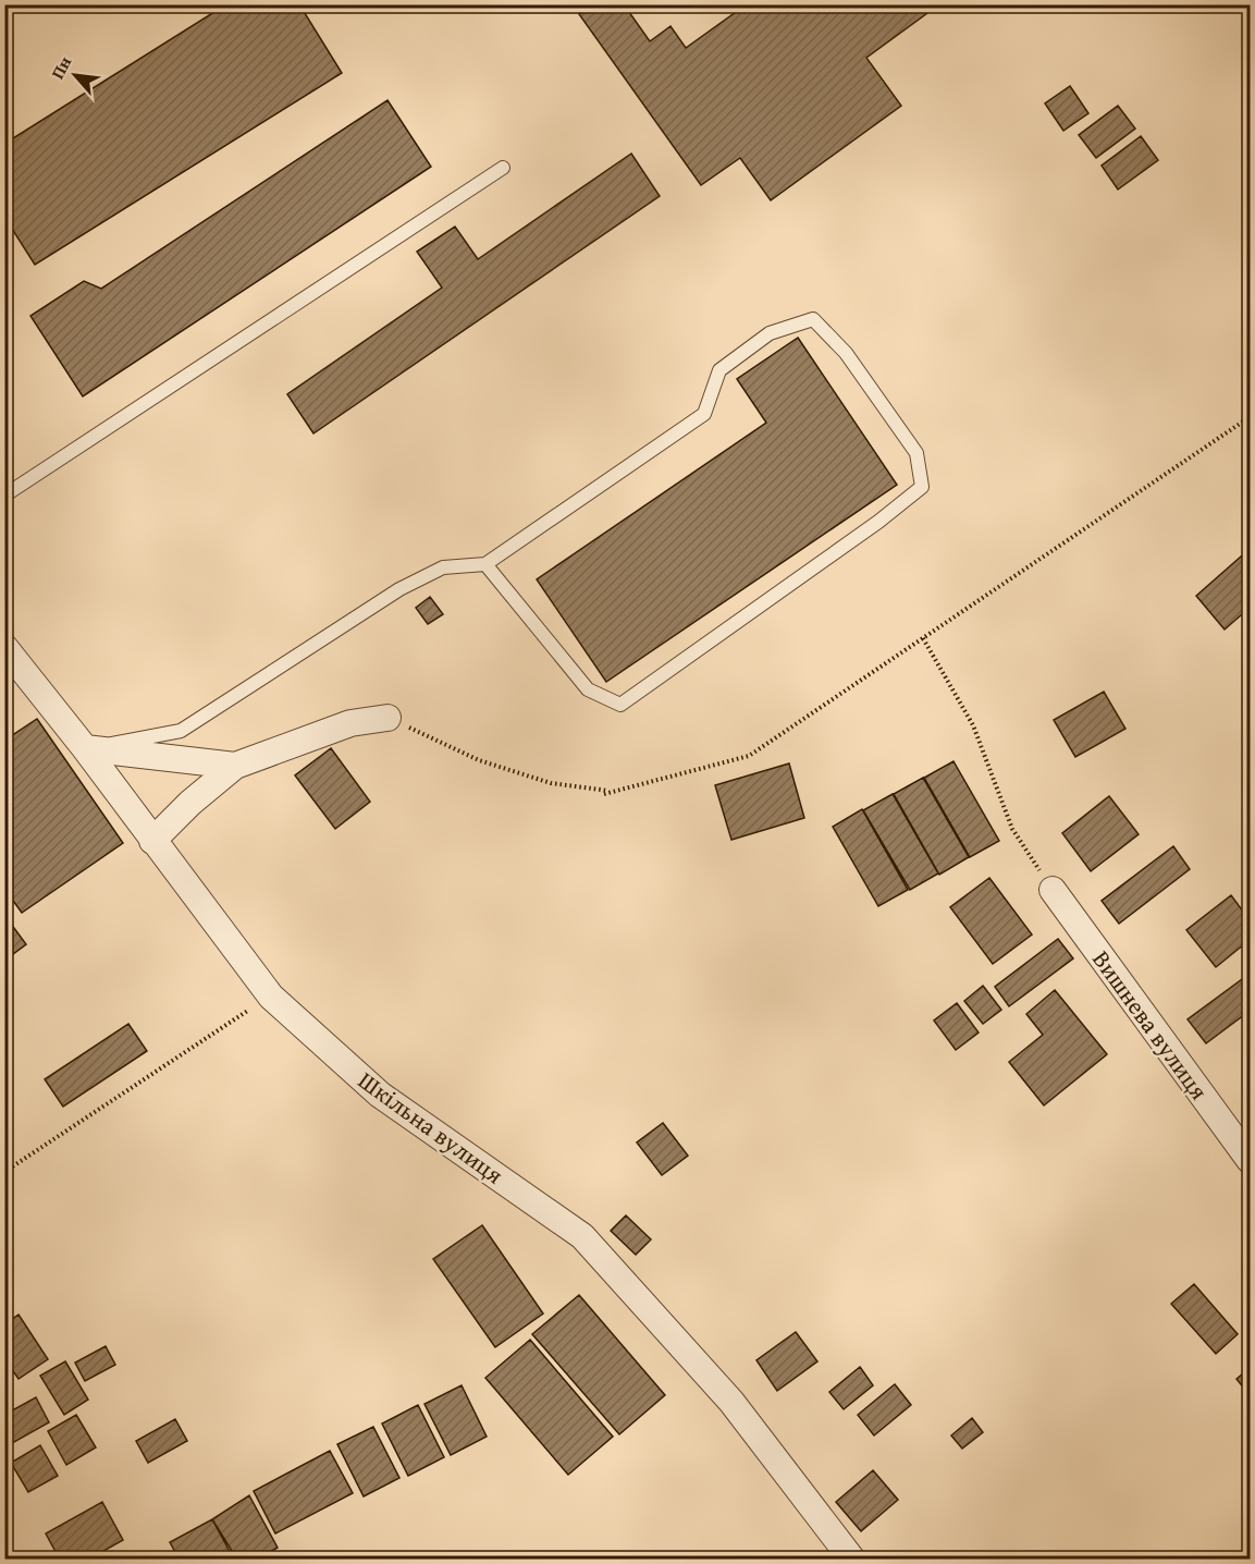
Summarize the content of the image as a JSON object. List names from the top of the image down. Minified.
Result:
{"streets":{"street":["Вишнева вулиця","Шкільна вулиця"]},"north":"top left"}
